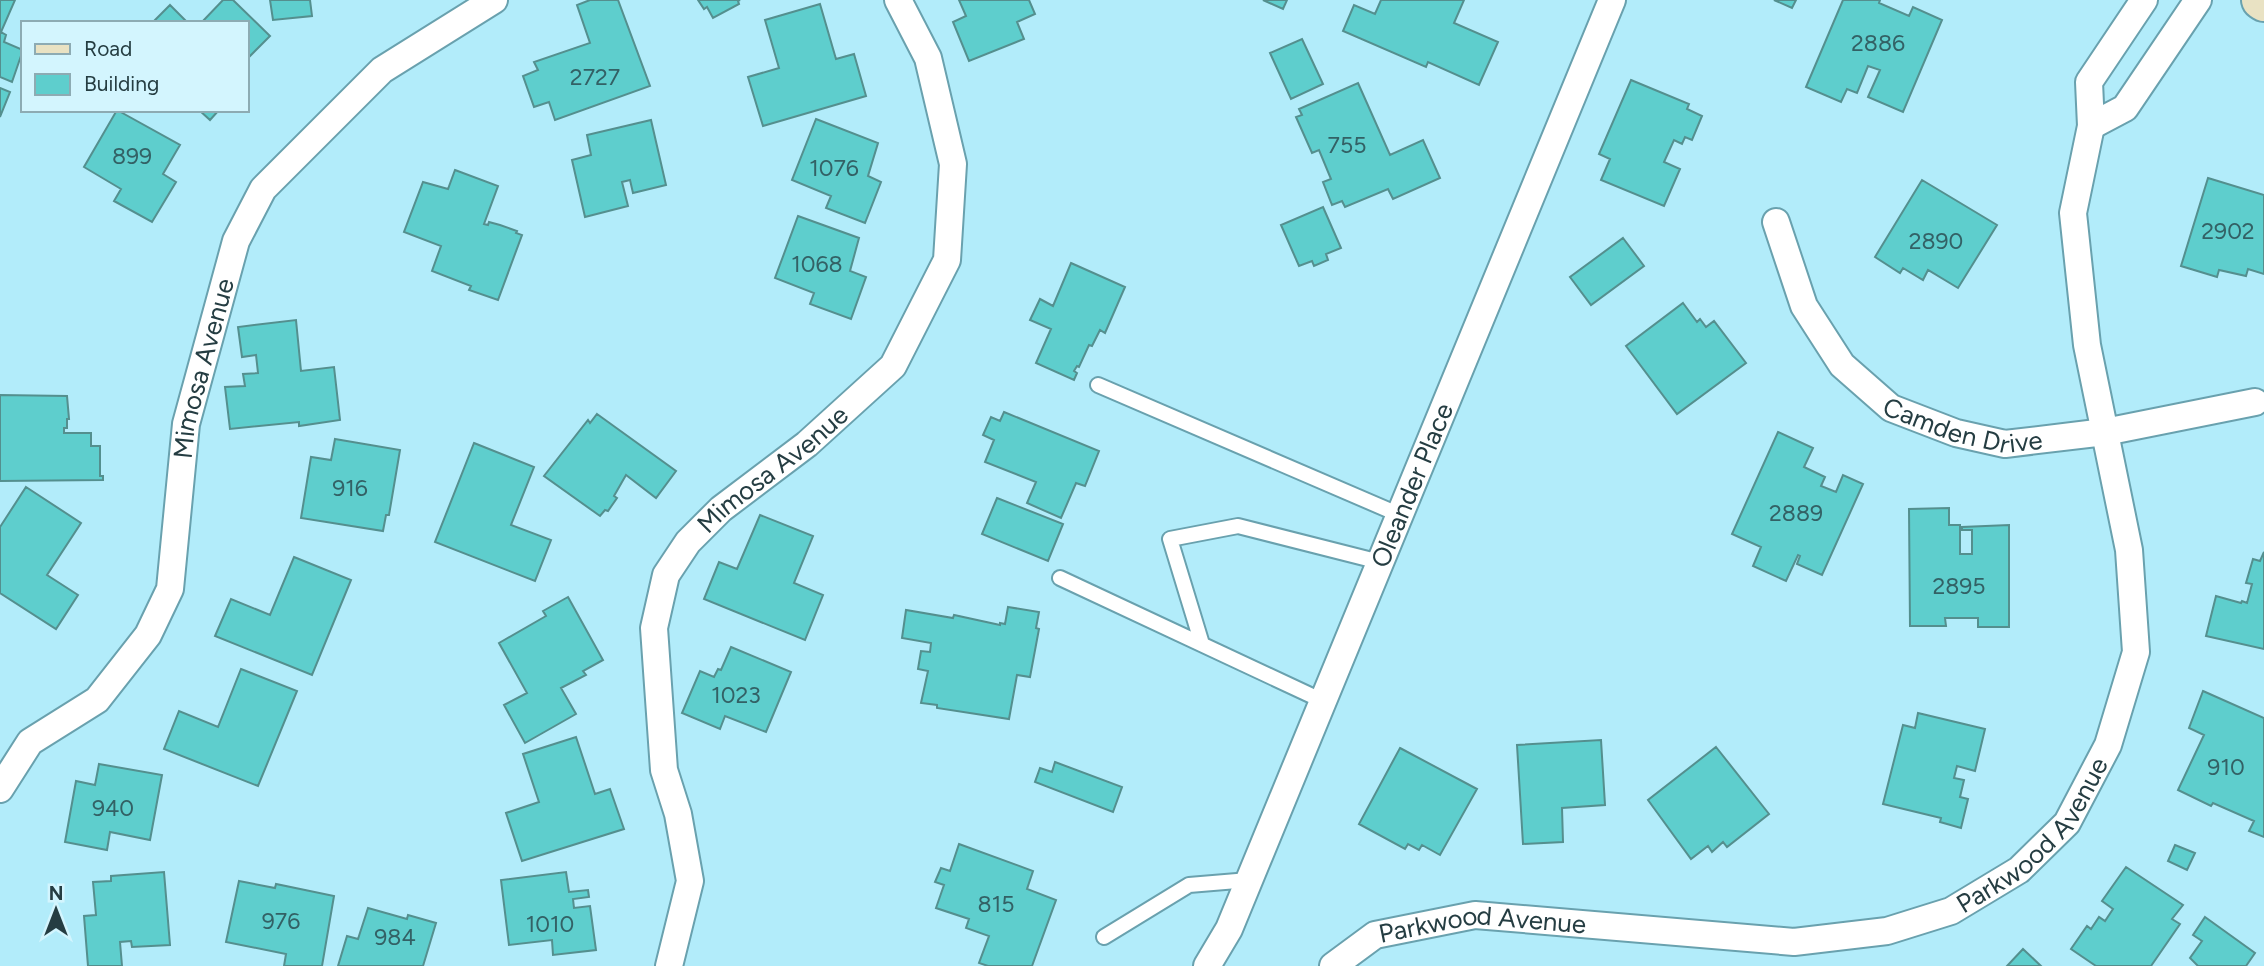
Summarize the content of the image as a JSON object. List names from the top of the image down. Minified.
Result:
{"streets":{"street":["Mimosa Avenue","Camden Drive","Oleander Place","Parkwood Avenue"]},"crossings":[["Camden Drive","Parkwood Avenue"]],"house_numbers":["2886","2727","755","899","1076","2902","2890","1068","916","2889","2895","1023","910","940","815","976","1010","984"],"legend":["Road","Building"],"north":"top"}
